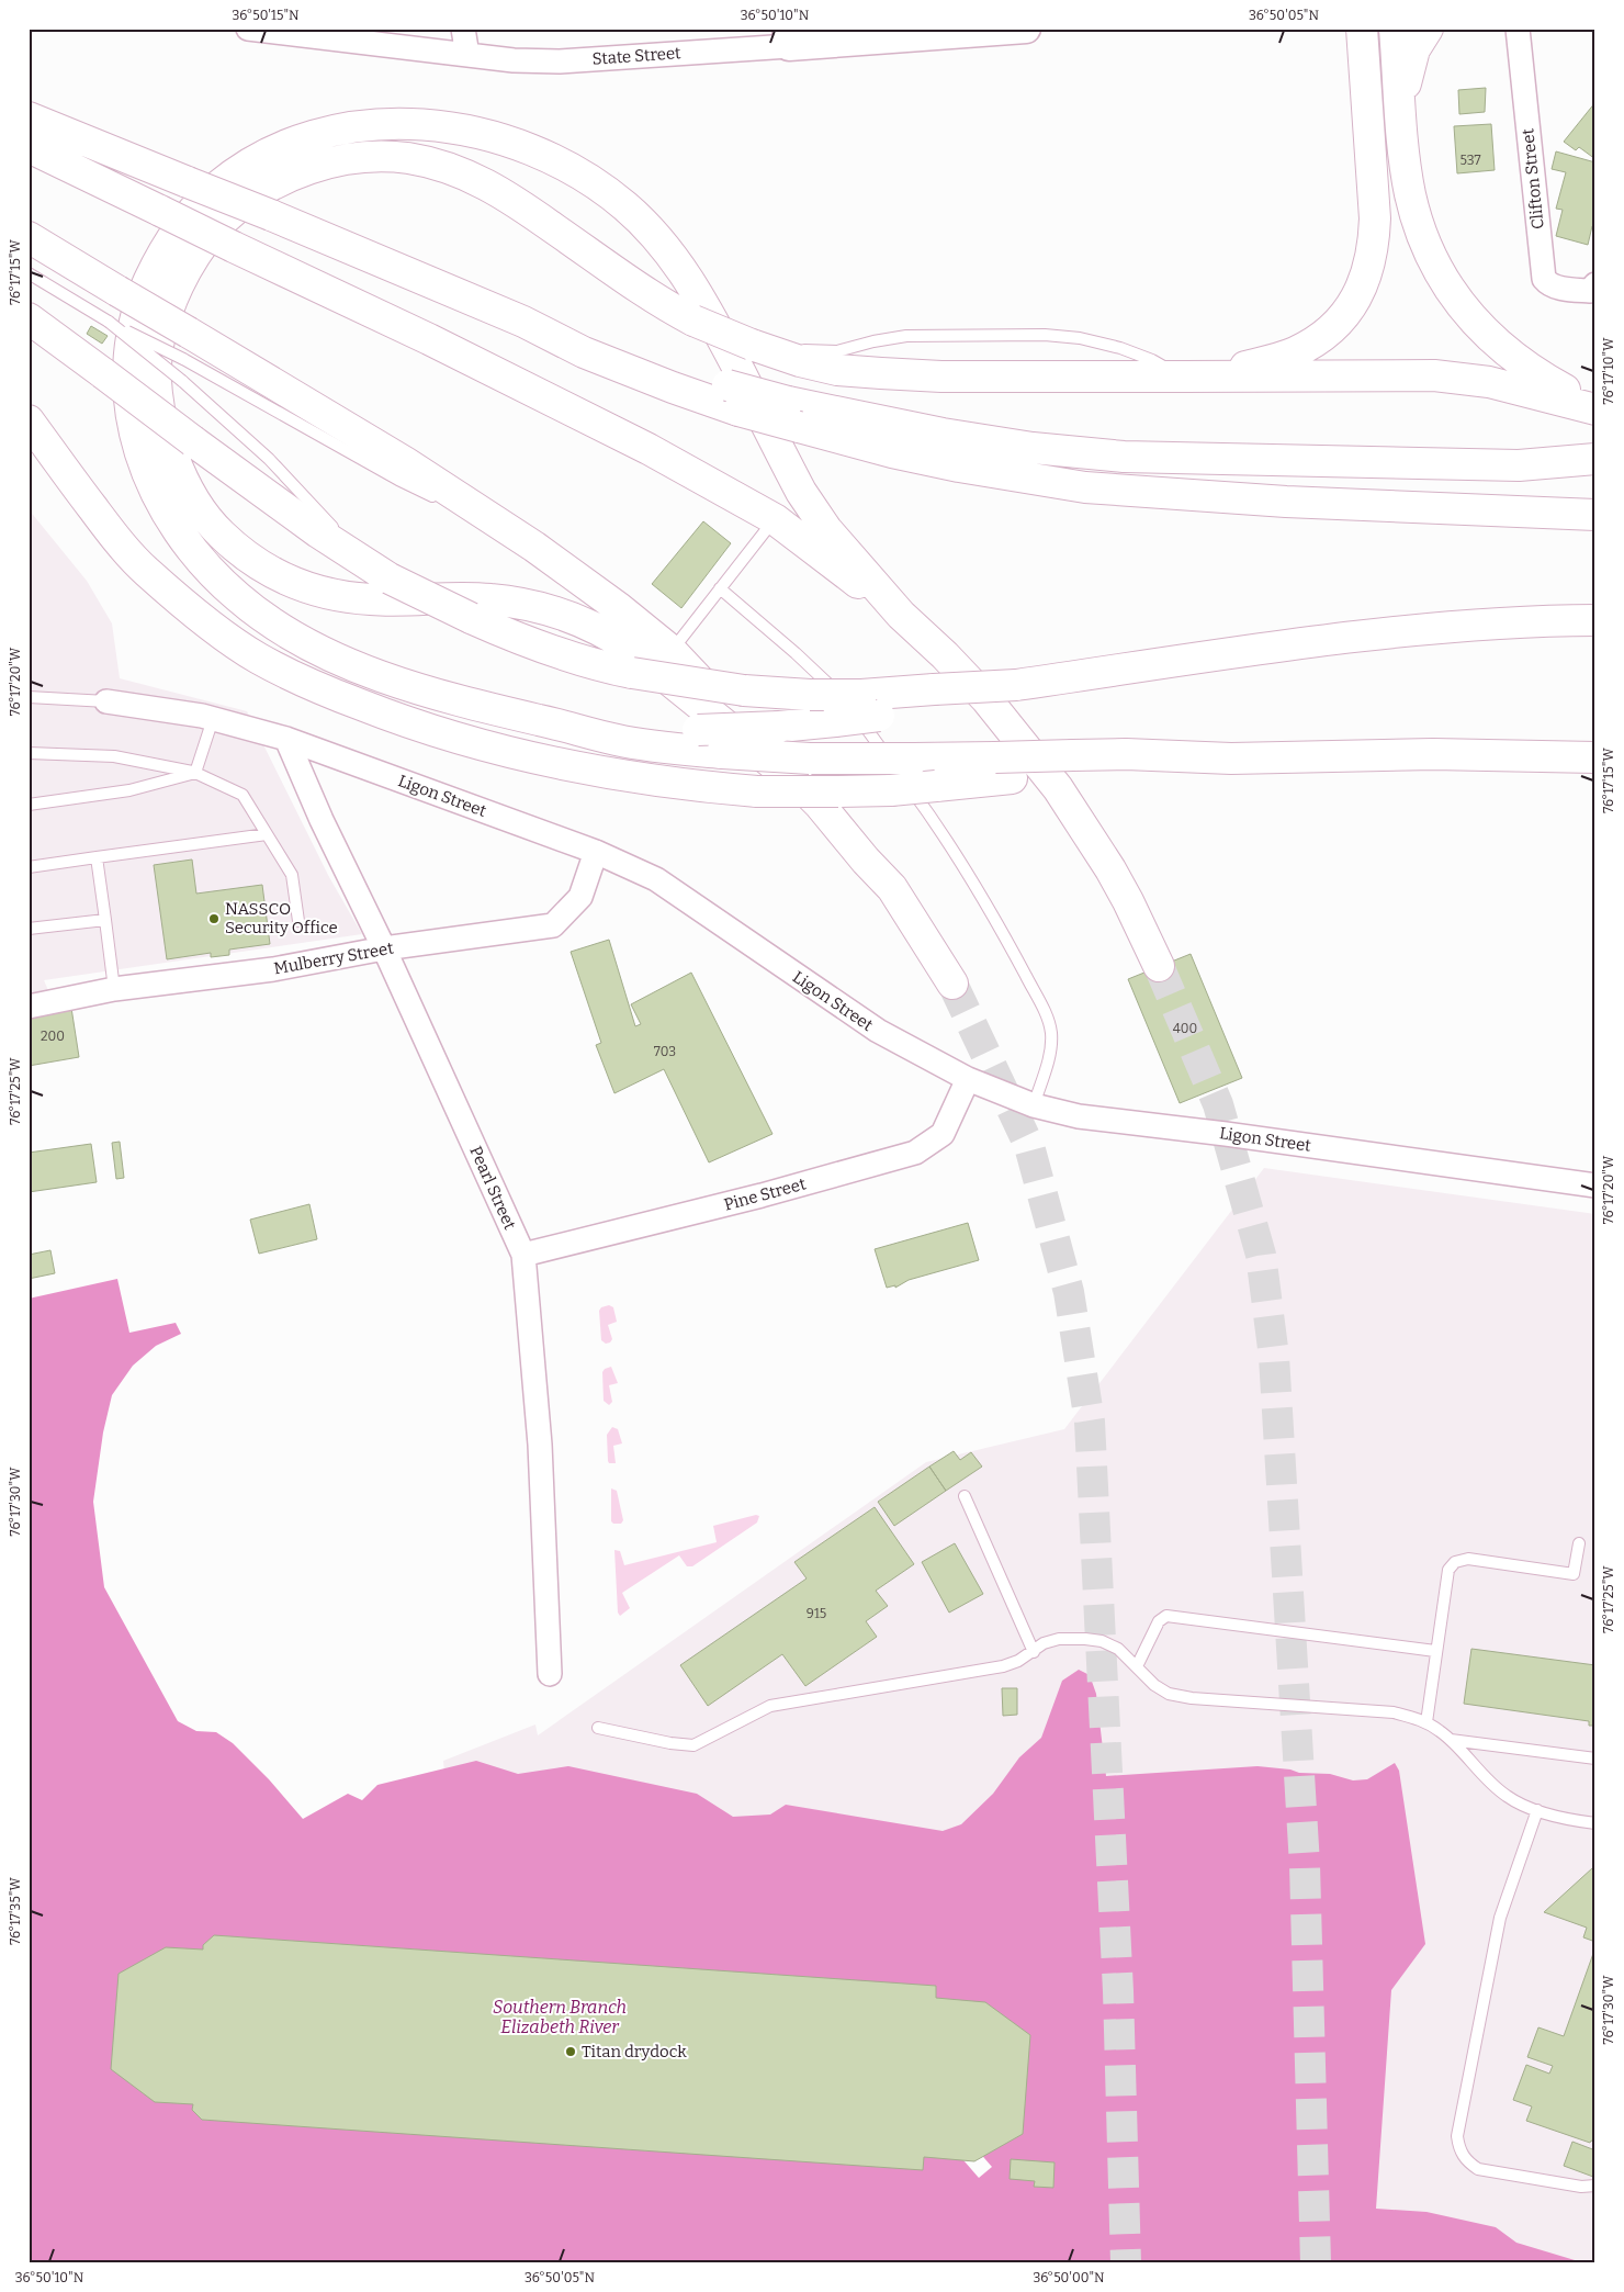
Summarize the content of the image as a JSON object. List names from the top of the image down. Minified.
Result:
{"streets":{"street":["State Street","Clifton Street","Ligon Street","Mulberry Street","Pearl Street","Pine Street"]},"crossings":[["Ligon Street","Mulberry Street"],["Ligon Street","Pearl Street"],["Ligon Street","Pine Street"],["Mulberry Street","Pearl Street"],["Pearl Street","Pine Street"]],"water":["Southern Branch Elizabeth River"],"places":["NASSCO Security Office","Titan drydock"],"house_numbers":["537","400","200","703","915"],"coordinates":["36°50'15\"N","36°50'10\"N","36°50'05\"N","76°17'15\"W","76°17'10\"W","76°17'20\"W","76°17'25\"W","76°17'30\"W","76°17'35\"W","36°50'00\"N"]}
